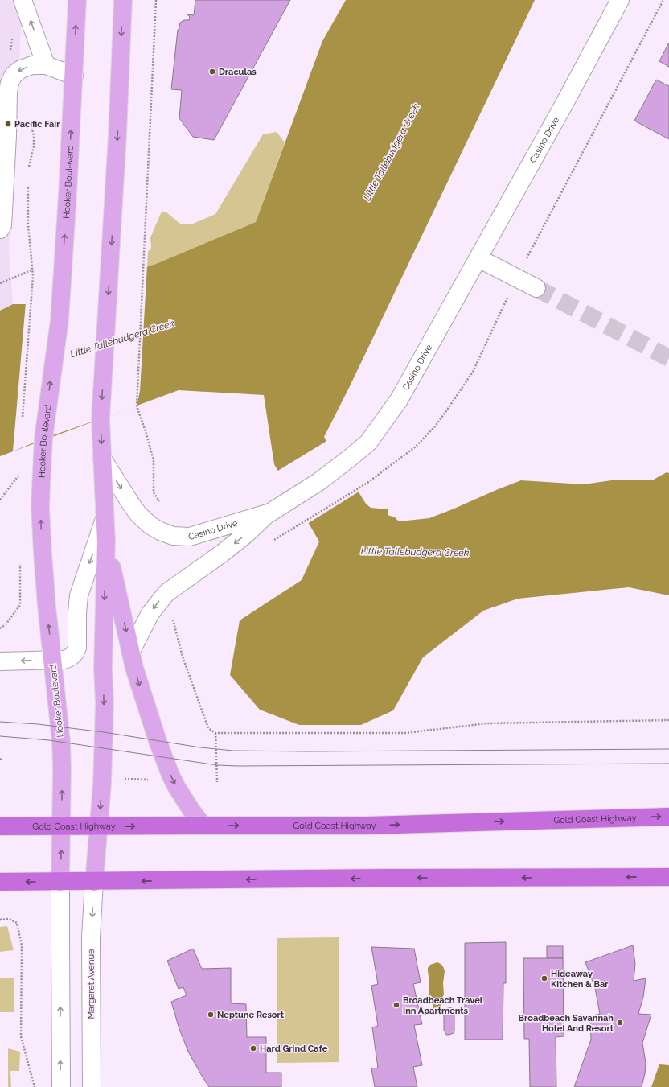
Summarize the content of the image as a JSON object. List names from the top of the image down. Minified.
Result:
{"streets":{"highway":["Gold Coast Highway"],"main road":["Hooker Boulevard"],"street":["Casino Drive","Margaret Avenue"]},"crossings":[["Hooker Boulevard","Gold Coast Highway"]],"water":["Little Tallebudgera Creek"],"places":["Draculas","Pacific Fair","Hideaway Kitchen & Bar","Broadbeach Travel Inn Apartments","Neptune Resort","Broadbeach Savannah Hotel And Resort","Hard Grind Cafe"]}
